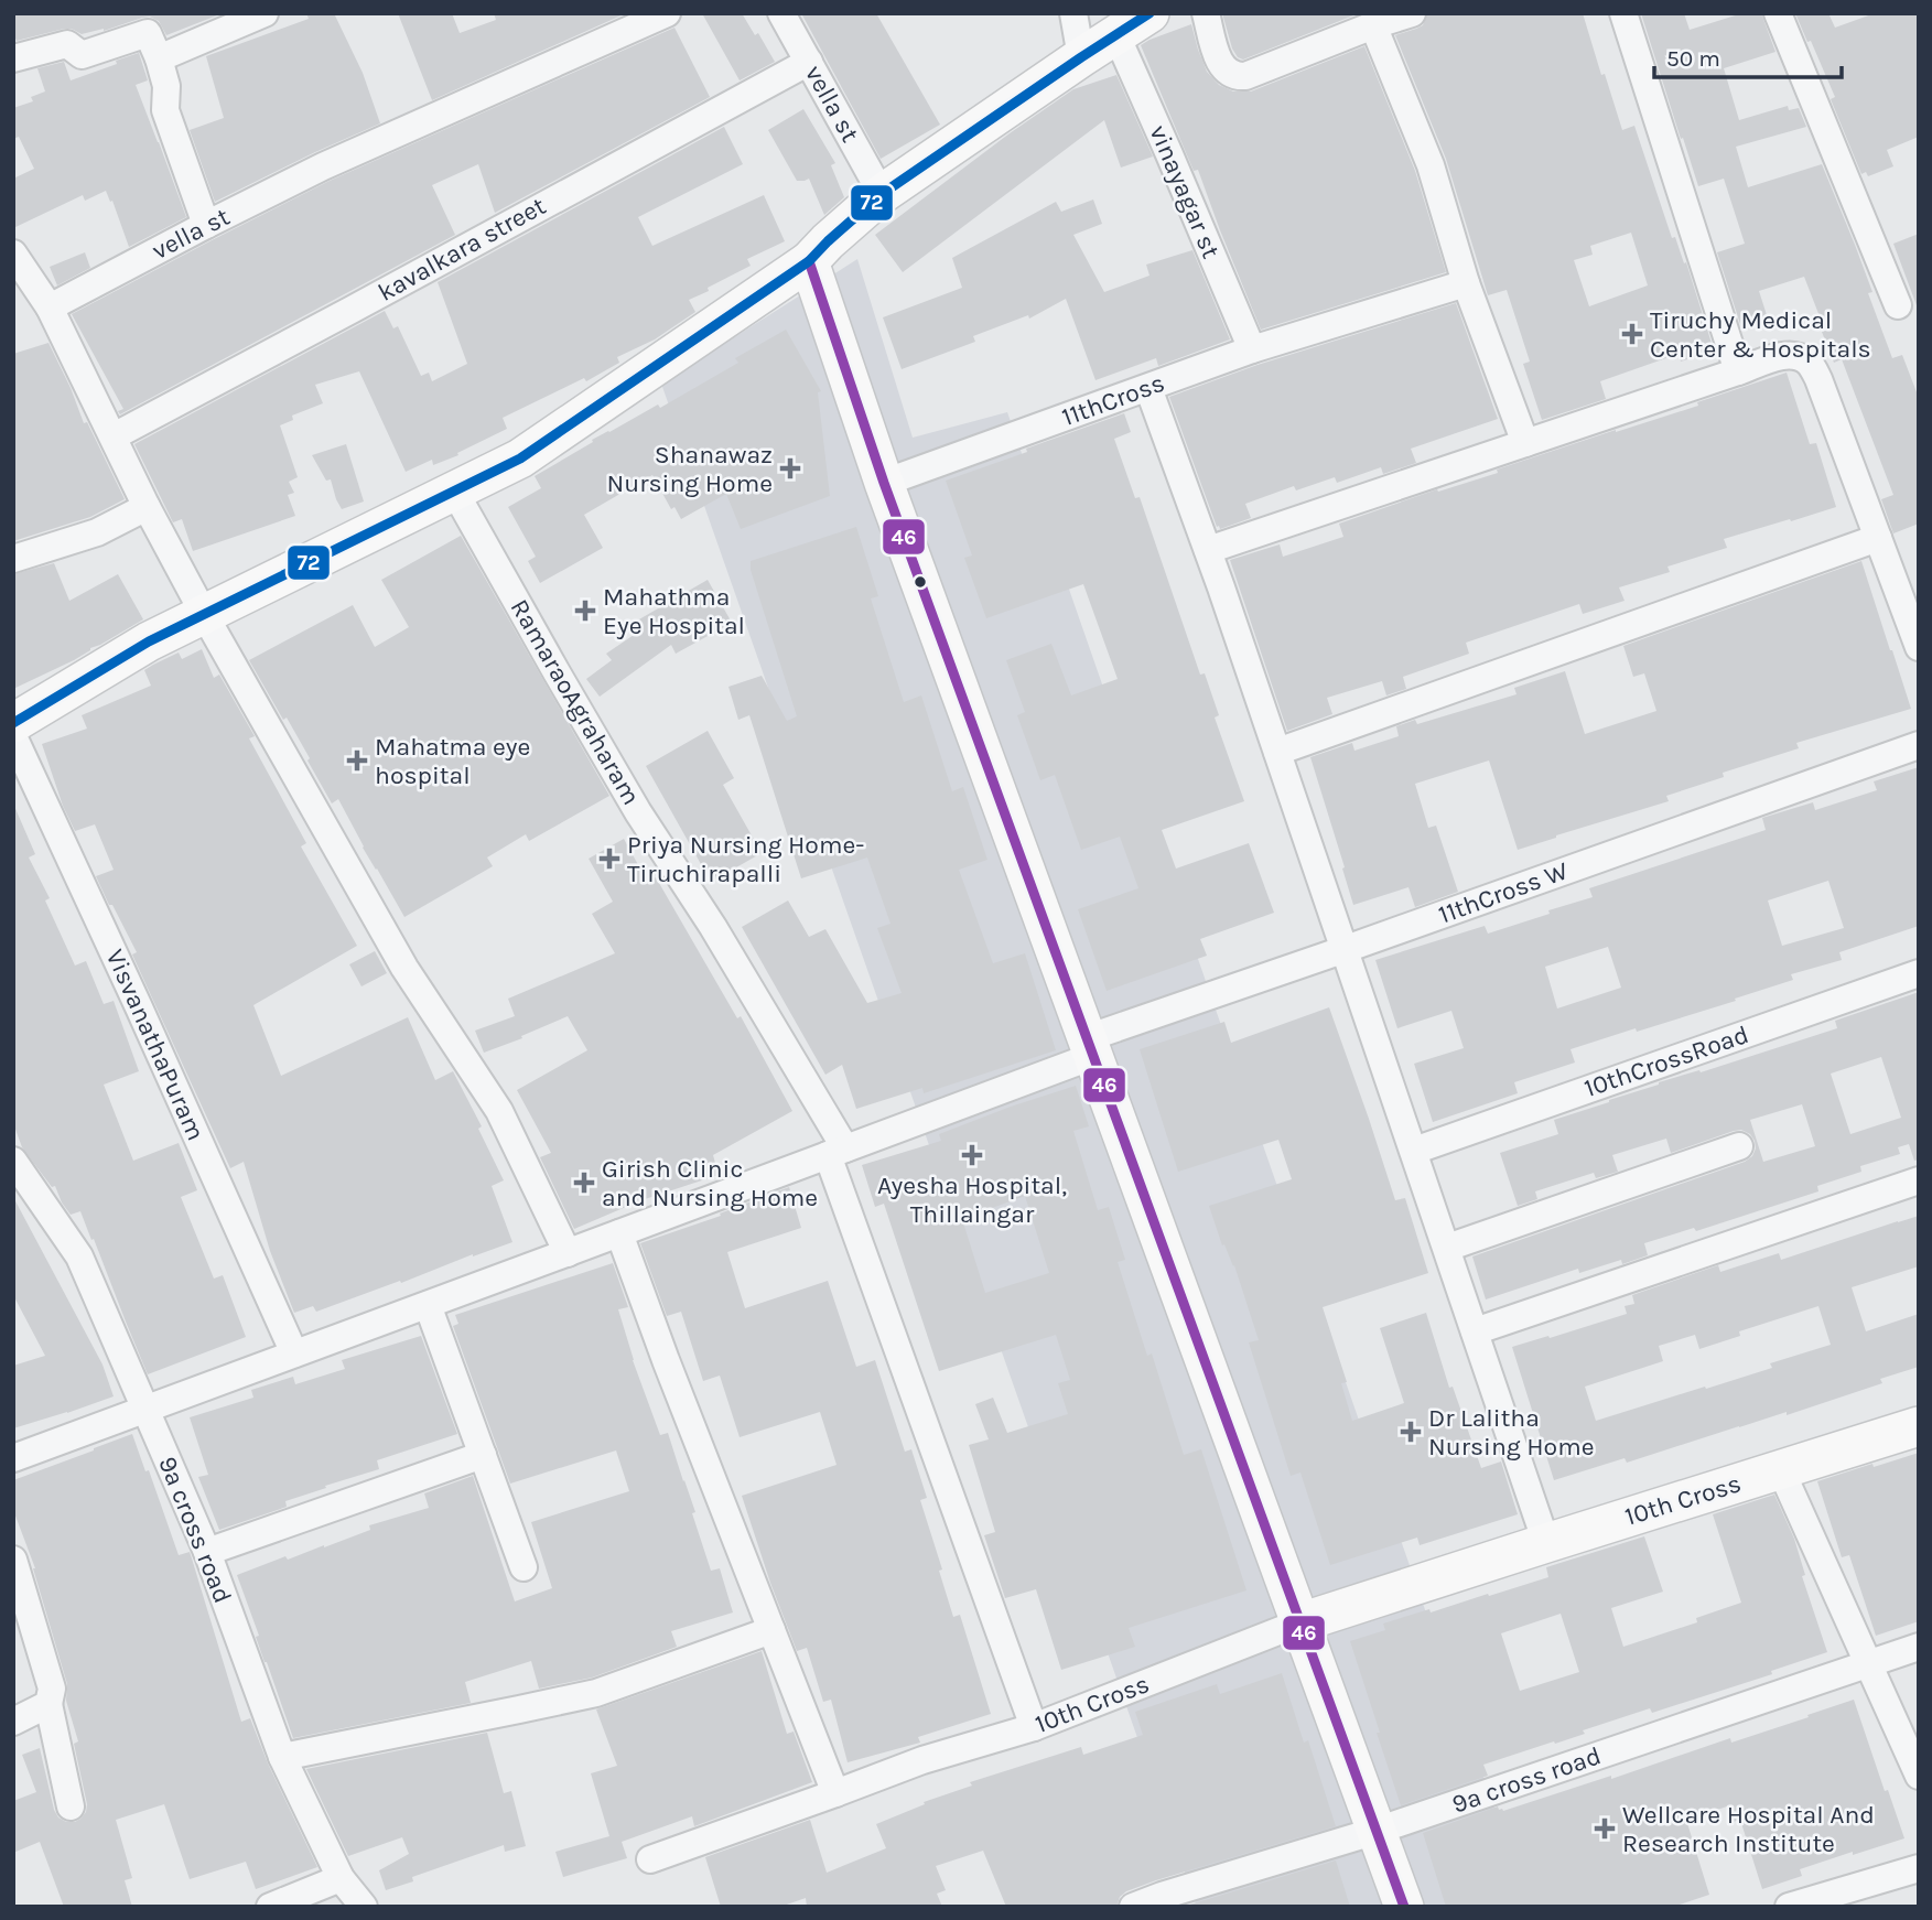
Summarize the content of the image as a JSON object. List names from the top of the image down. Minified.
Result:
{"streets":{"street":["vella st","vinayagar st","kavalkara street","11thCross","RamaraoAgraharam","11thCross W","VisvanathaPuram","10thCrossRoad","10th Cross","9a cross road"]},"crossings":[["vella st","kavalkara street"],["vinayagar st","11thCross"],["RamaraoAgraharam","11thCross W"],["RamaraoAgraharam","10th Cross"],["11thCross W","VisvanathaPuram"],["11thCross W","9a cross road"]],"places":{"health":["Tiruchy Medical Center & Hospitals","Shanawaz Nursing Home","Mahathma Eye Hospital","Mahatma eye hospital","Priya Nursing Home- Tiruchirapalli","Ayesha Hospital, Thillaingar","Girish Clinic and Nursing Home","Dr Lalitha Nursing Home","Wellcare Hospital And Research Institute"]},"lines":["transit line 72","transit line 46"],"scale_bar":"50 m"}
